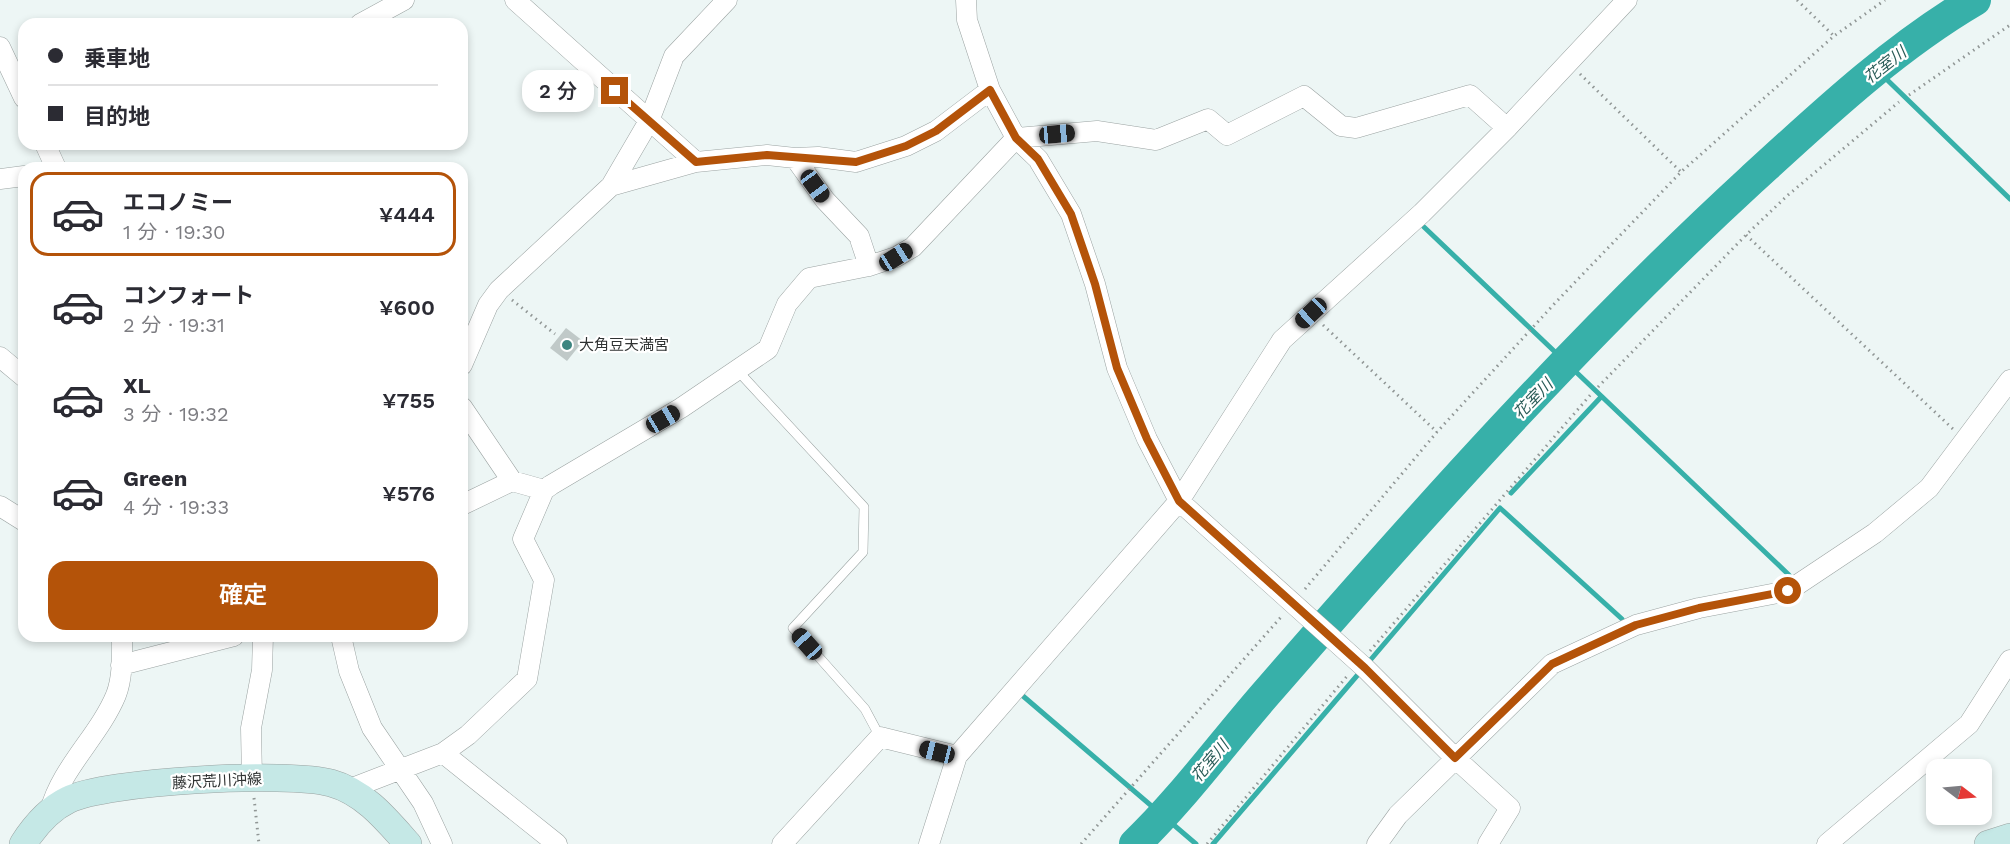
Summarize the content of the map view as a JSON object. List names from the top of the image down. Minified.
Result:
{"streets":{"main road":["藤沢荒川沖線"]},"water":["花室川"],"places":["大角豆天満宮"],"north":"right","page":{"banner":["乗車地","目的地"],"bubble":"2 分","list":[{"name":"エコノミー","note":"1 分 · 19:30","value":"¥444"},{"name":"コンフォート","note":"2 分 · 19:31","value":"¥600"},{"name":"XL","note":"3 分 · 19:32","value":"¥755"},{"name":"Green","note":"4 分 · 19:33","value":"¥576"}],"buttons":"確定"}}
